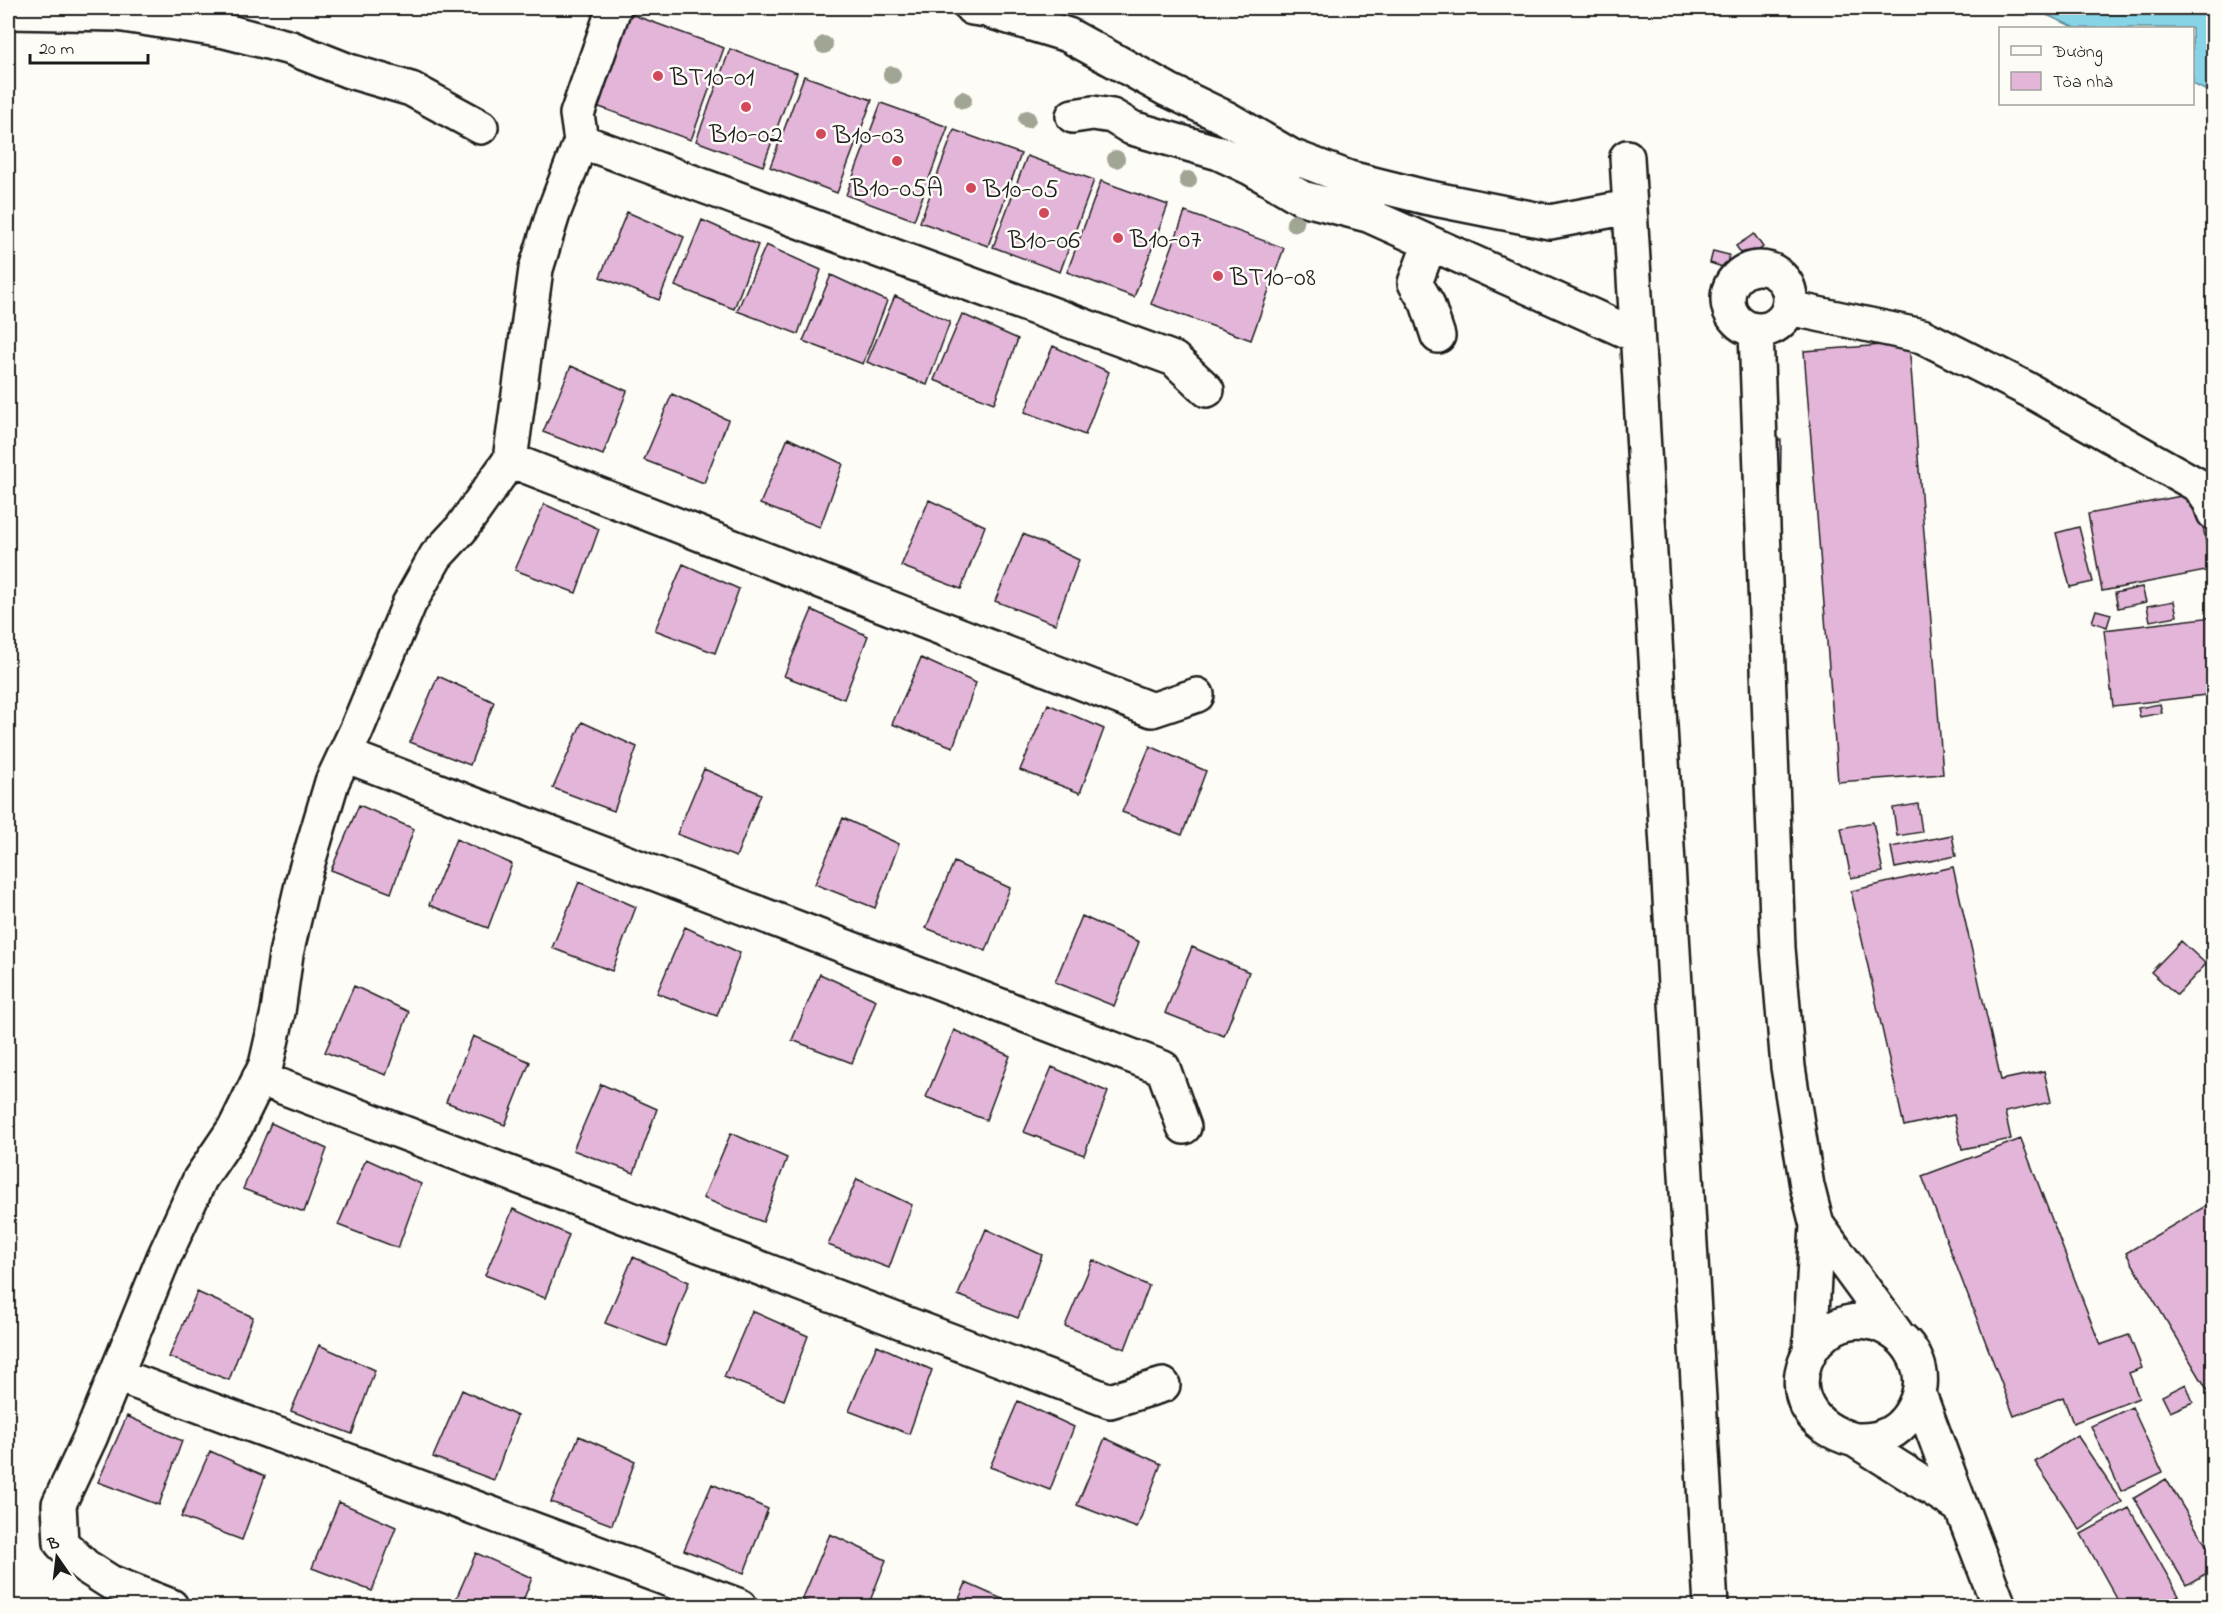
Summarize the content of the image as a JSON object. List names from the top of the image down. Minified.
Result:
{"places":["BT10-01","B10-02","B10-03","B10-05A","B10-05","B10-06","B10-07","BT10-08"],"legend":["Đường","Tòa nhà"],"scale_bar":"20 m","north":"top"}
